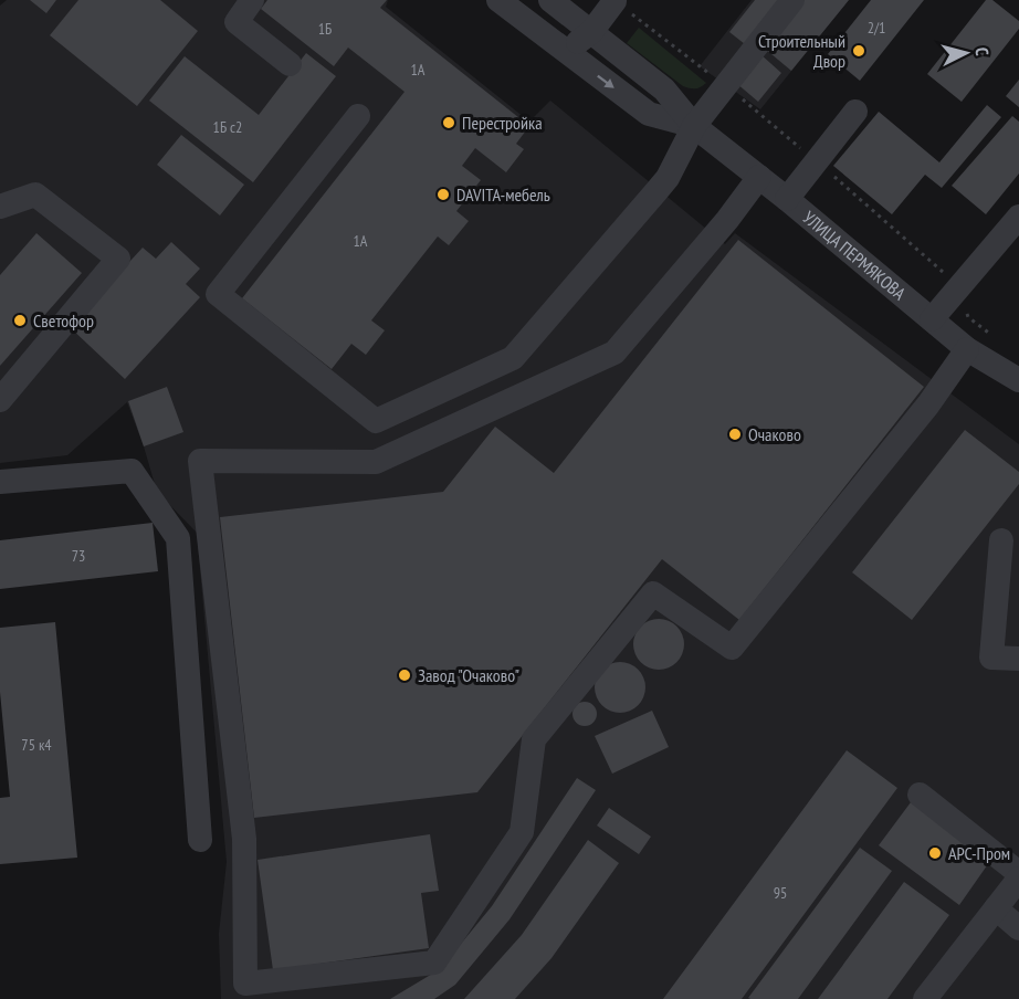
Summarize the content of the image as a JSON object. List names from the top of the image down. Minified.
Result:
{"streets":{"street":["УЛИЦА ПЕРМЯКОВА"]},"places":["Строительный Двор","Перестройка","DAVITA-мебель","Светофор","Очаково","Завод \"Очаково\"","АРС-Пром"],"house_numbers":["2/1","1Б","1А","1Б с2","1А","73","75 к4","95"],"north":"right"}
